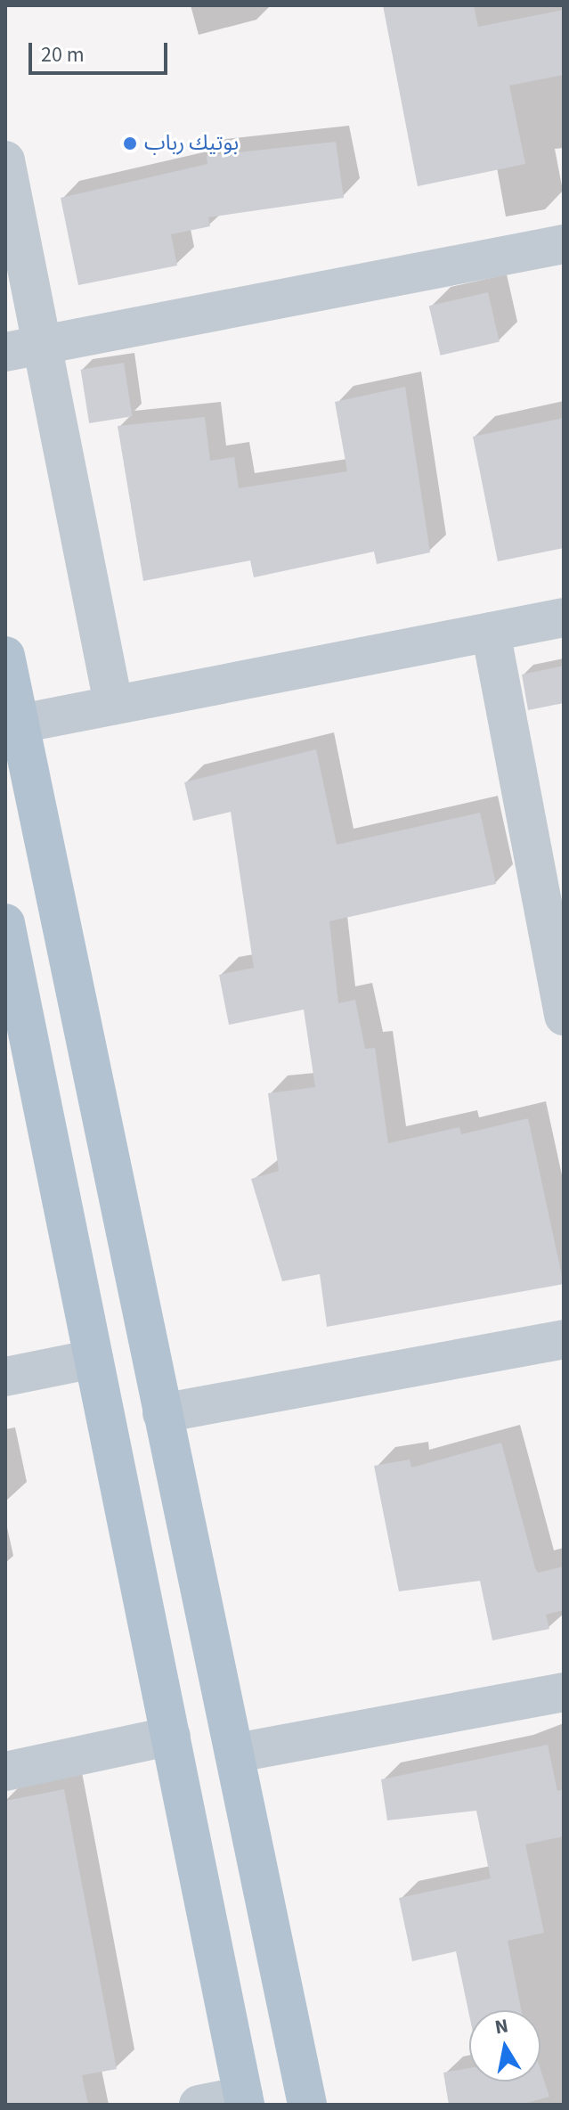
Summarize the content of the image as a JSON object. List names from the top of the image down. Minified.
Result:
{"places":["بوتيك رباب"],"scale_bar":"20 m","north":"top"}
